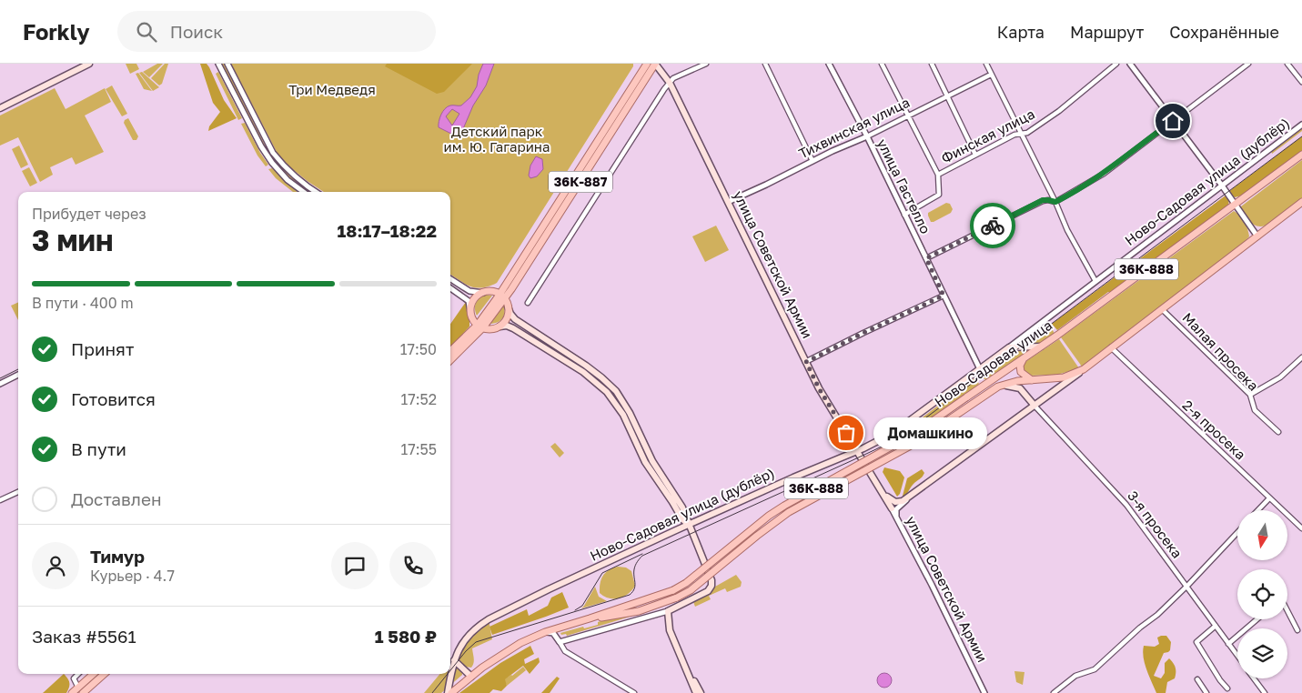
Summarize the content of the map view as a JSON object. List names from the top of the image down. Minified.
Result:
{"streets":{"main road":["36К-887","Ново-Садовая улица (дублёр)","улица Советской Армии","36К-888","Ново-Садовая улица"],"street":["Тихвинская улица","Финская улица","улица Гастелло","Малая просека","2-я просека","3-я просека"]},"crossings":[["Тихвинская улица","улица Гастелло"],["Тихвинская улица","улица Советской Армии"],["Финская улица","улица Гастелло"],["36К-887","улица Советской Армии"],["Ново-Садовая улица (дублёр)","улица Гастелло"],["Ново-Садовая улица (дублёр)","улица Советской Армии"],["Ново-Садовая улица (дублёр)","Ново-Садовая улица"],["Малая просека","Ново-Садовая улица"],["Ново-Садовая улица","2-я просека"]],"parks":["Три Медведя","Детский парк им. Ю. Гагарина"],"places":["Домашкино"],"north":"bottom","page":{"header":"Forkly","search":"Поиск","nav":["Карта","Маршрут","Сохранённые"],"heading":["3 мин","Прибудет через","18:17–18:22"],"panel":["Тимур","Курьер · 4.7","Заказ #5561","1 580 ₽"],"bar":"В пути · 400 m","list":[["Принят","17:50"],["Готовится","17:52"],["В пути","17:55"],"Доставлен"],"bubble":"Домашкино"}}
